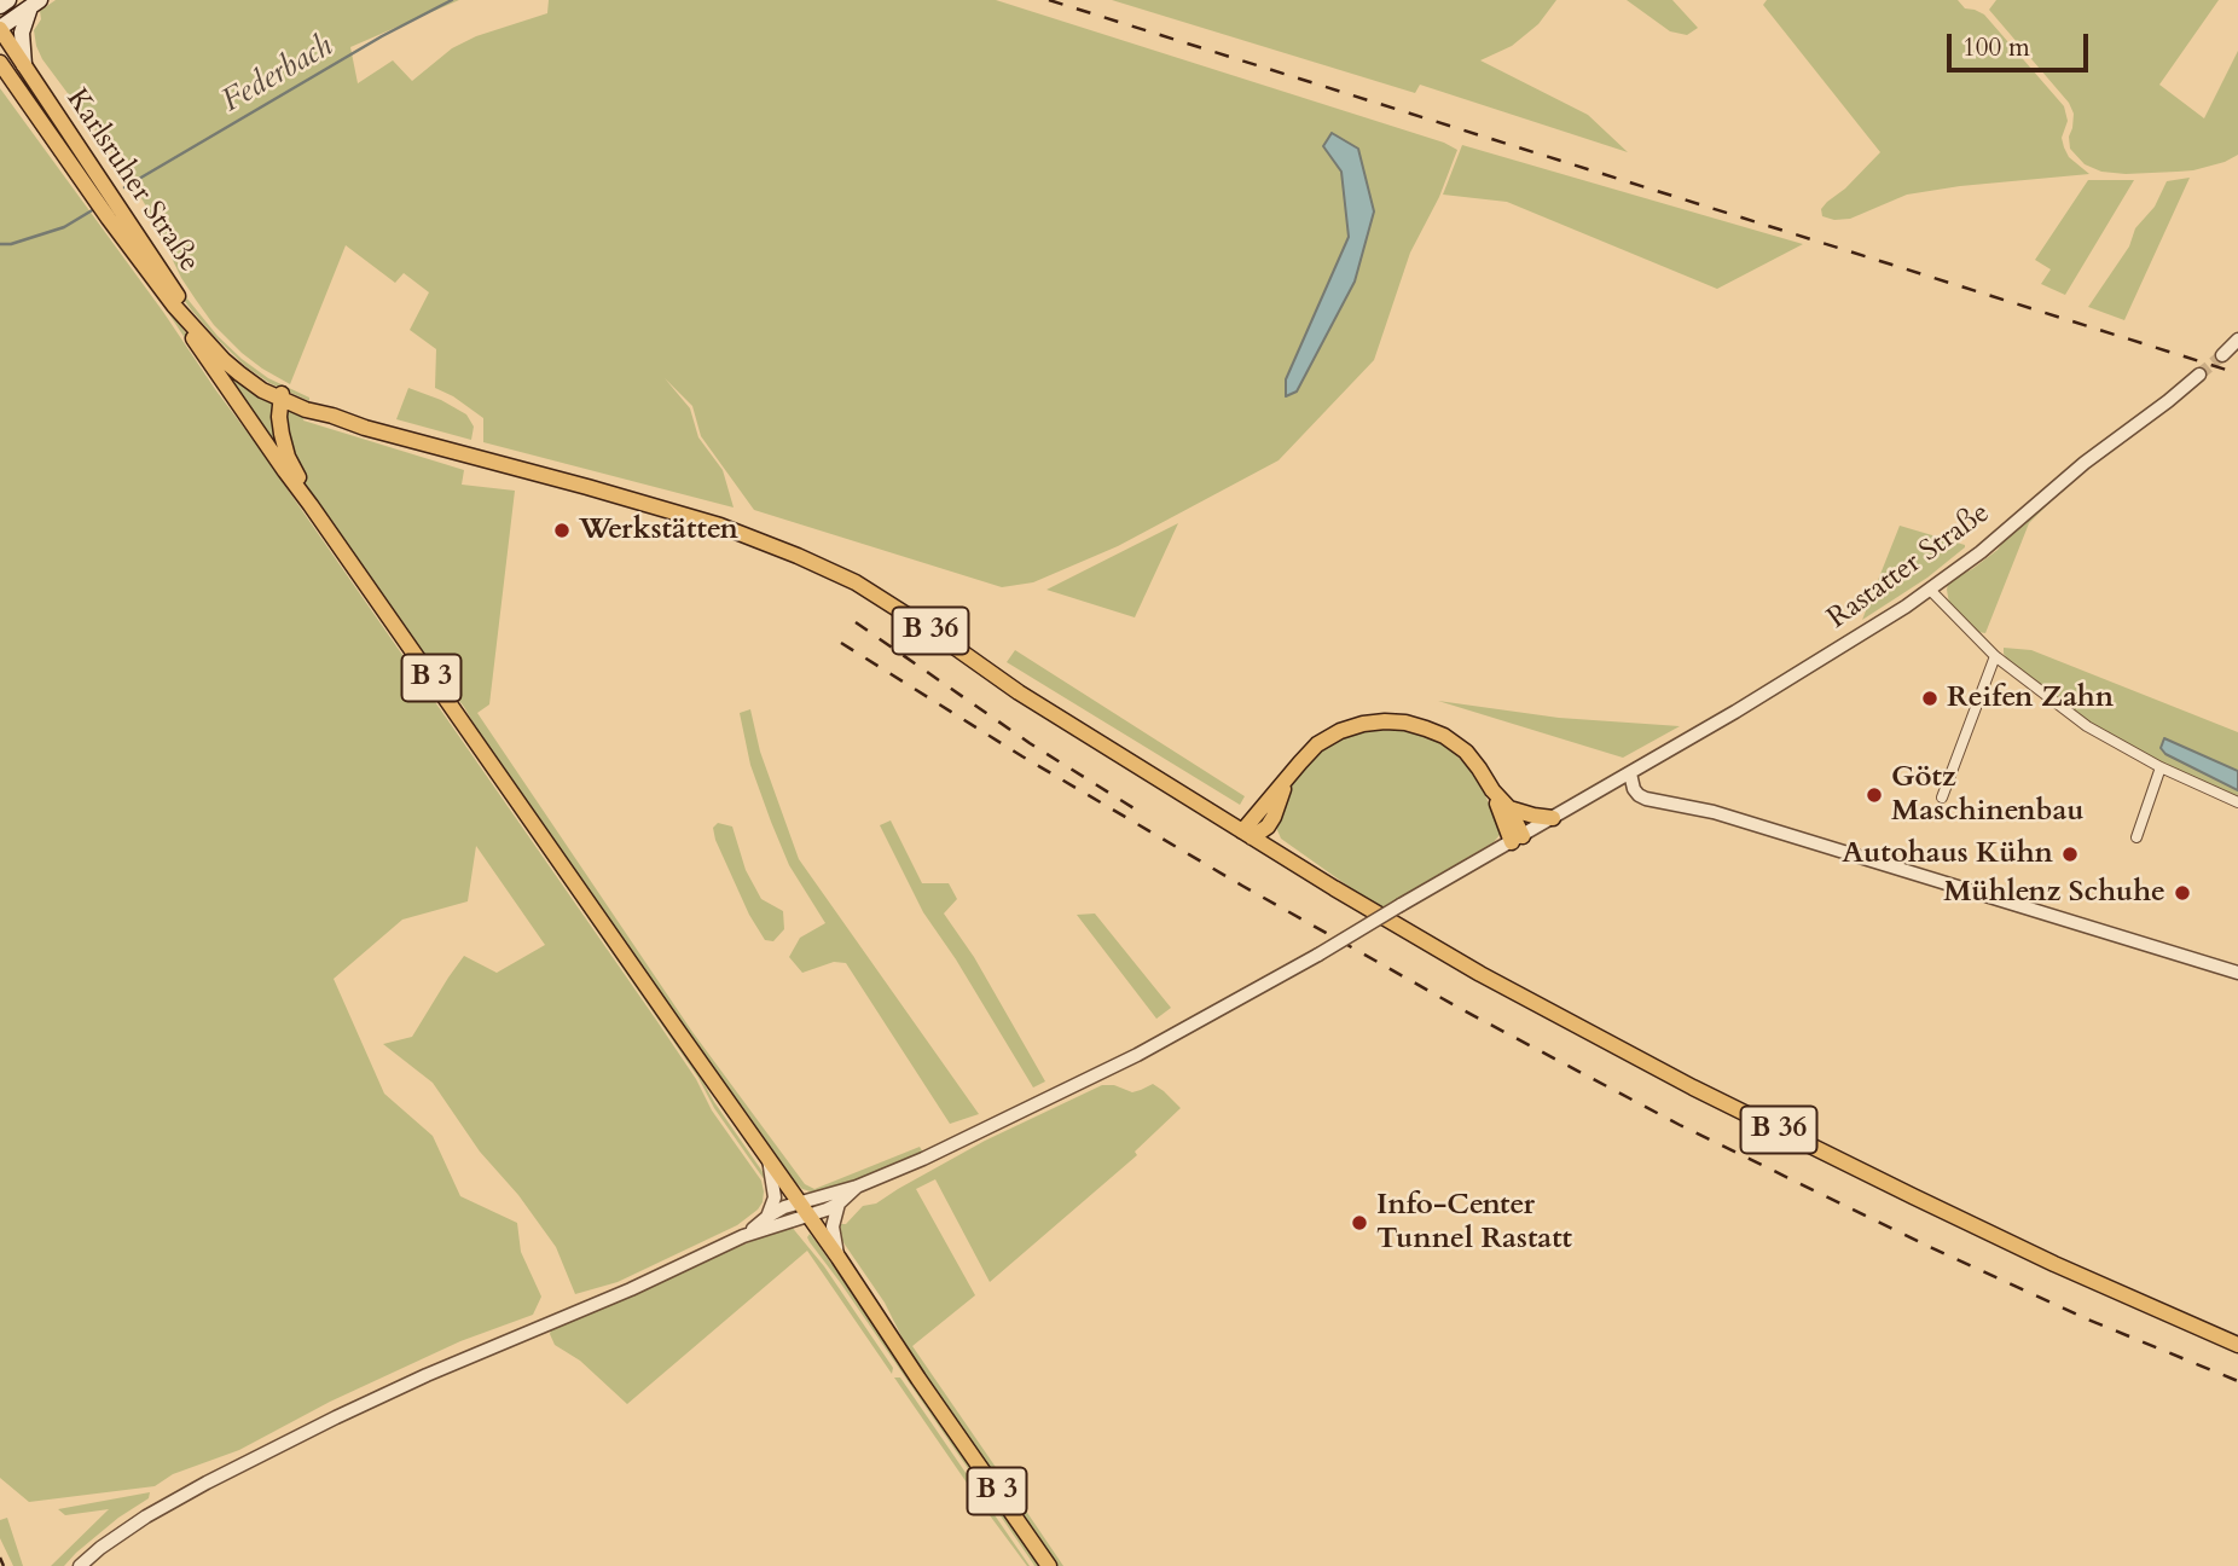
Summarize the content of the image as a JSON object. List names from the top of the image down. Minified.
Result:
{"streets":{"main road":["Karlsruher Straße","B 36","B 3"],"street":["Rastatter Straße"]},"crossings":[["Karlsruher Straße","B 36"],["Karlsruher Straße","B 3"],["B 36","B 3"]],"water":["Federbach"],"places":["Werkstätten","Reifen Zahn","Götz Maschinenbau","Autohaus Kühn","Mühlenz Schuhe","Info-Center Tunnel Rastatt"],"scale_bar":"100 m"}
